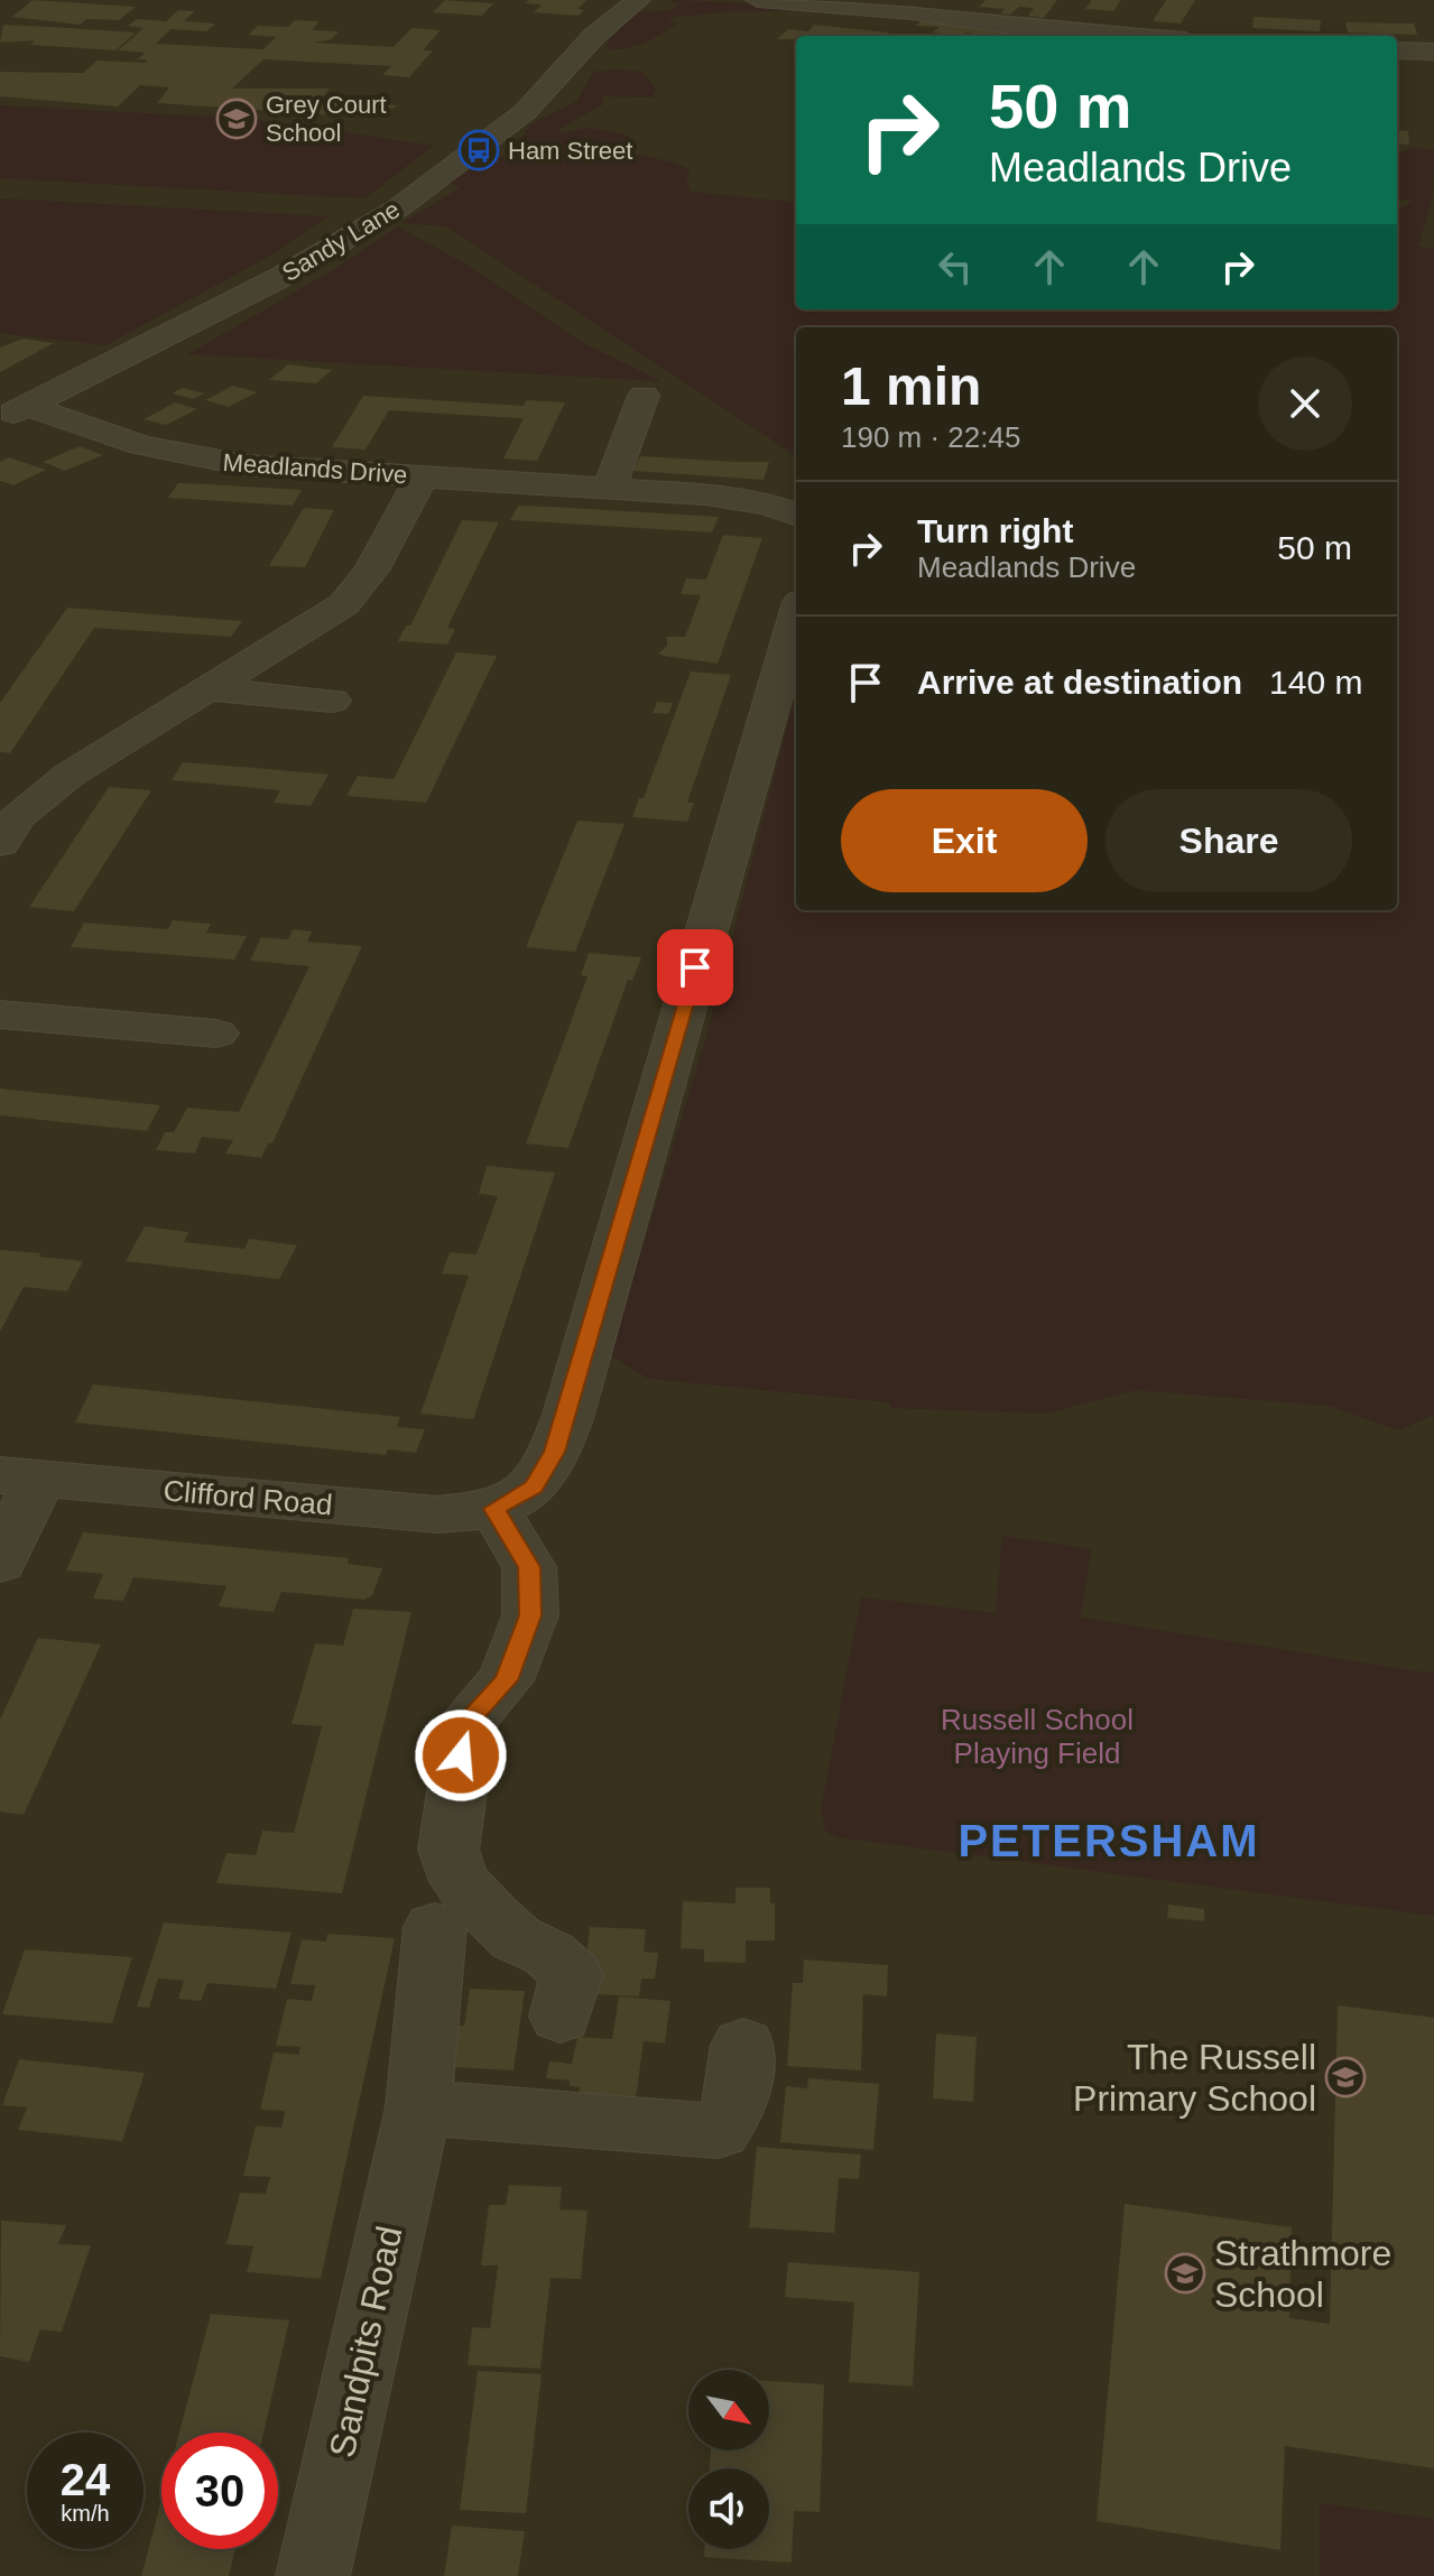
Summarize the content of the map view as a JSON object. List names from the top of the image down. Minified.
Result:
{"streets":{"street":["Sandy Lane","Meadlands Drive","Clifford Road","Sandpits Road"]},"crossings":[["Sandy Lane","Meadlands Drive"]],"districts":["PETERSHAM"],"parks":["Russell School Playing Field"],"places":{"school or university":["Grey Court School","The Russell Primary School","Strathmore School"],"bus stop":["Ham Street"]},"north":"bottom right","page":{"turn":["50 m","Meadlands Drive"],"heading":["1 min","190 m · 22:45"],"list":[{"name":"Turn right","note":"Meadlands Drive","value":"50 m"},{"name":"Arrive at destination","value":"140 m"}],"buttons":["Exit","Share"],"speed":"24 km/h","limit":"30"}}
